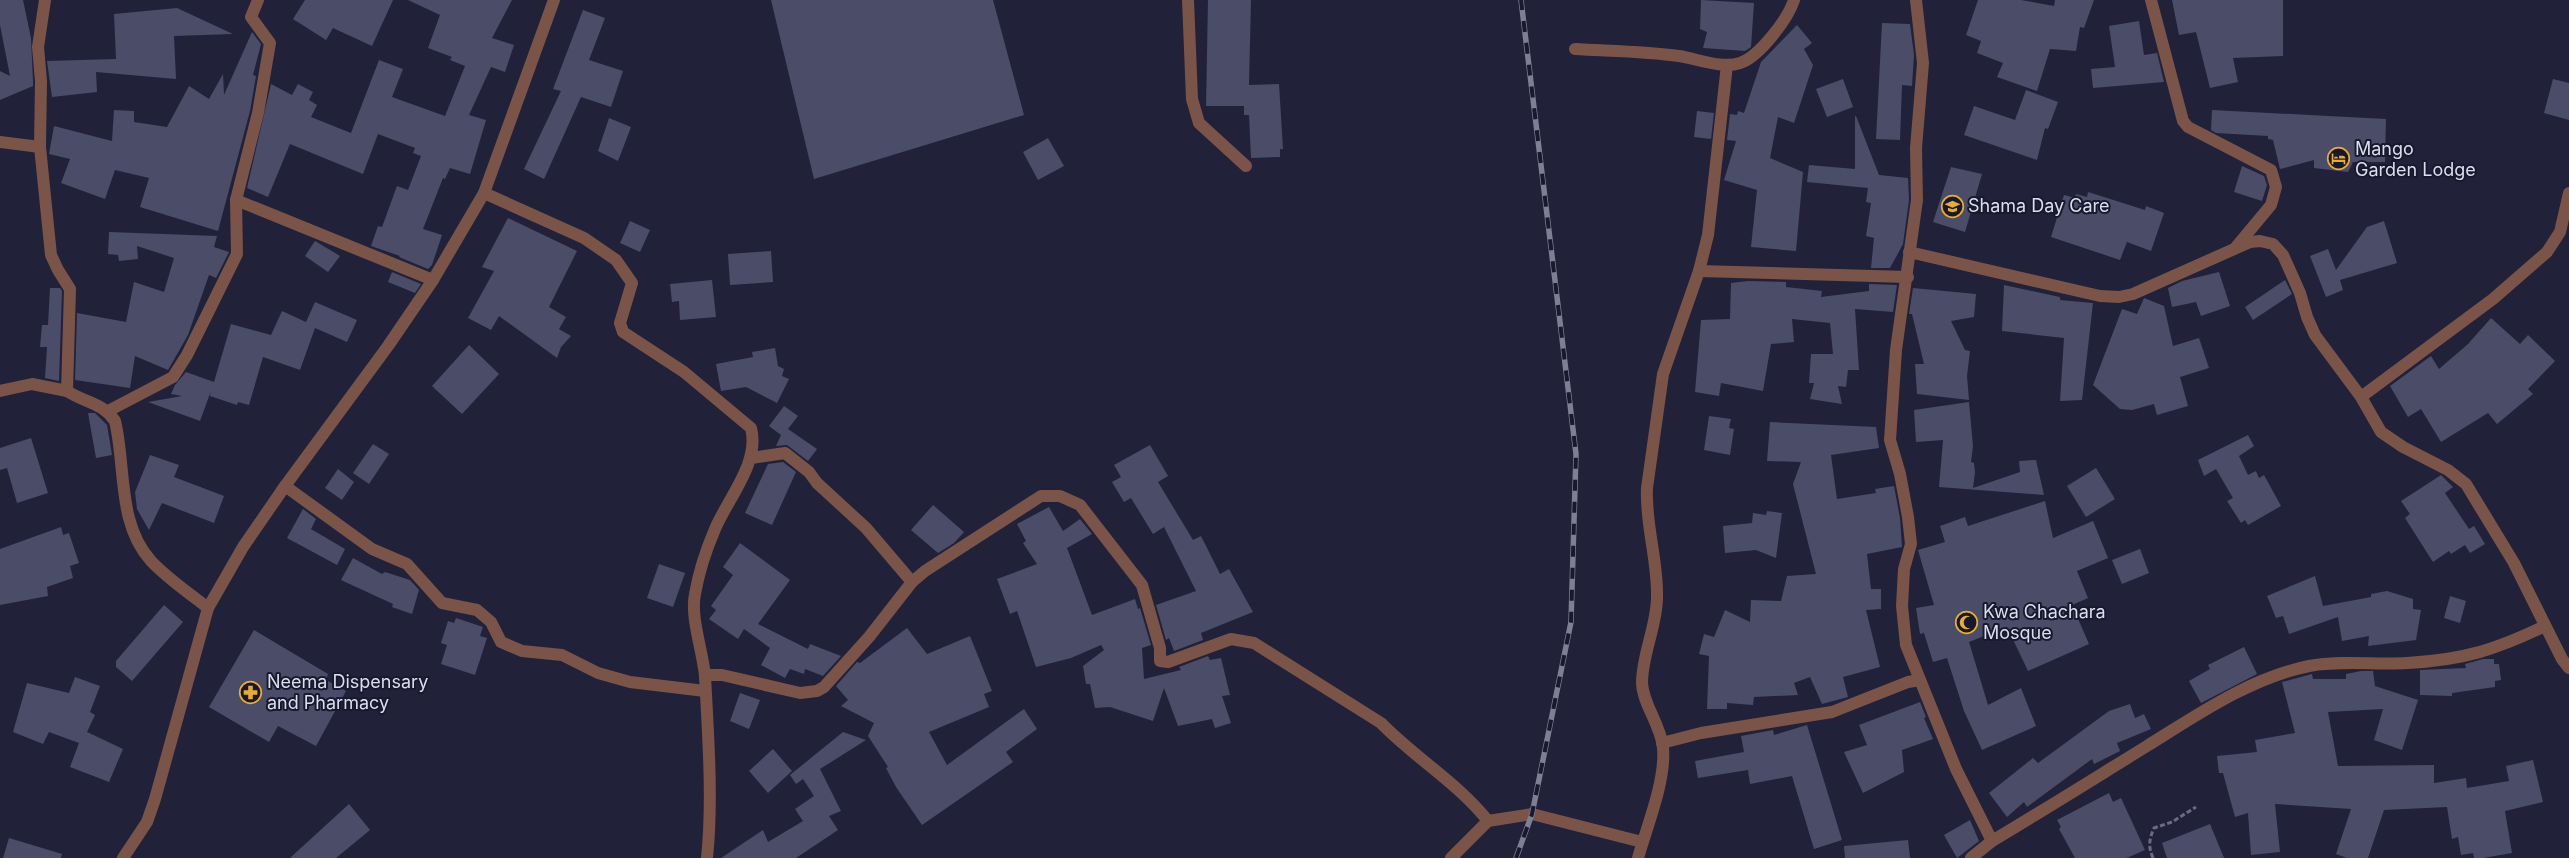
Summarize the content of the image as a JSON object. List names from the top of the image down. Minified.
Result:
{"places":{"hotel":["Mango Garden Lodge"],"school or university":["Shama Day Care"],"mosque":["Kwa Chachara Mosque"],"pharmacy":["Neema Dispensary and Pharmacy"]}}
